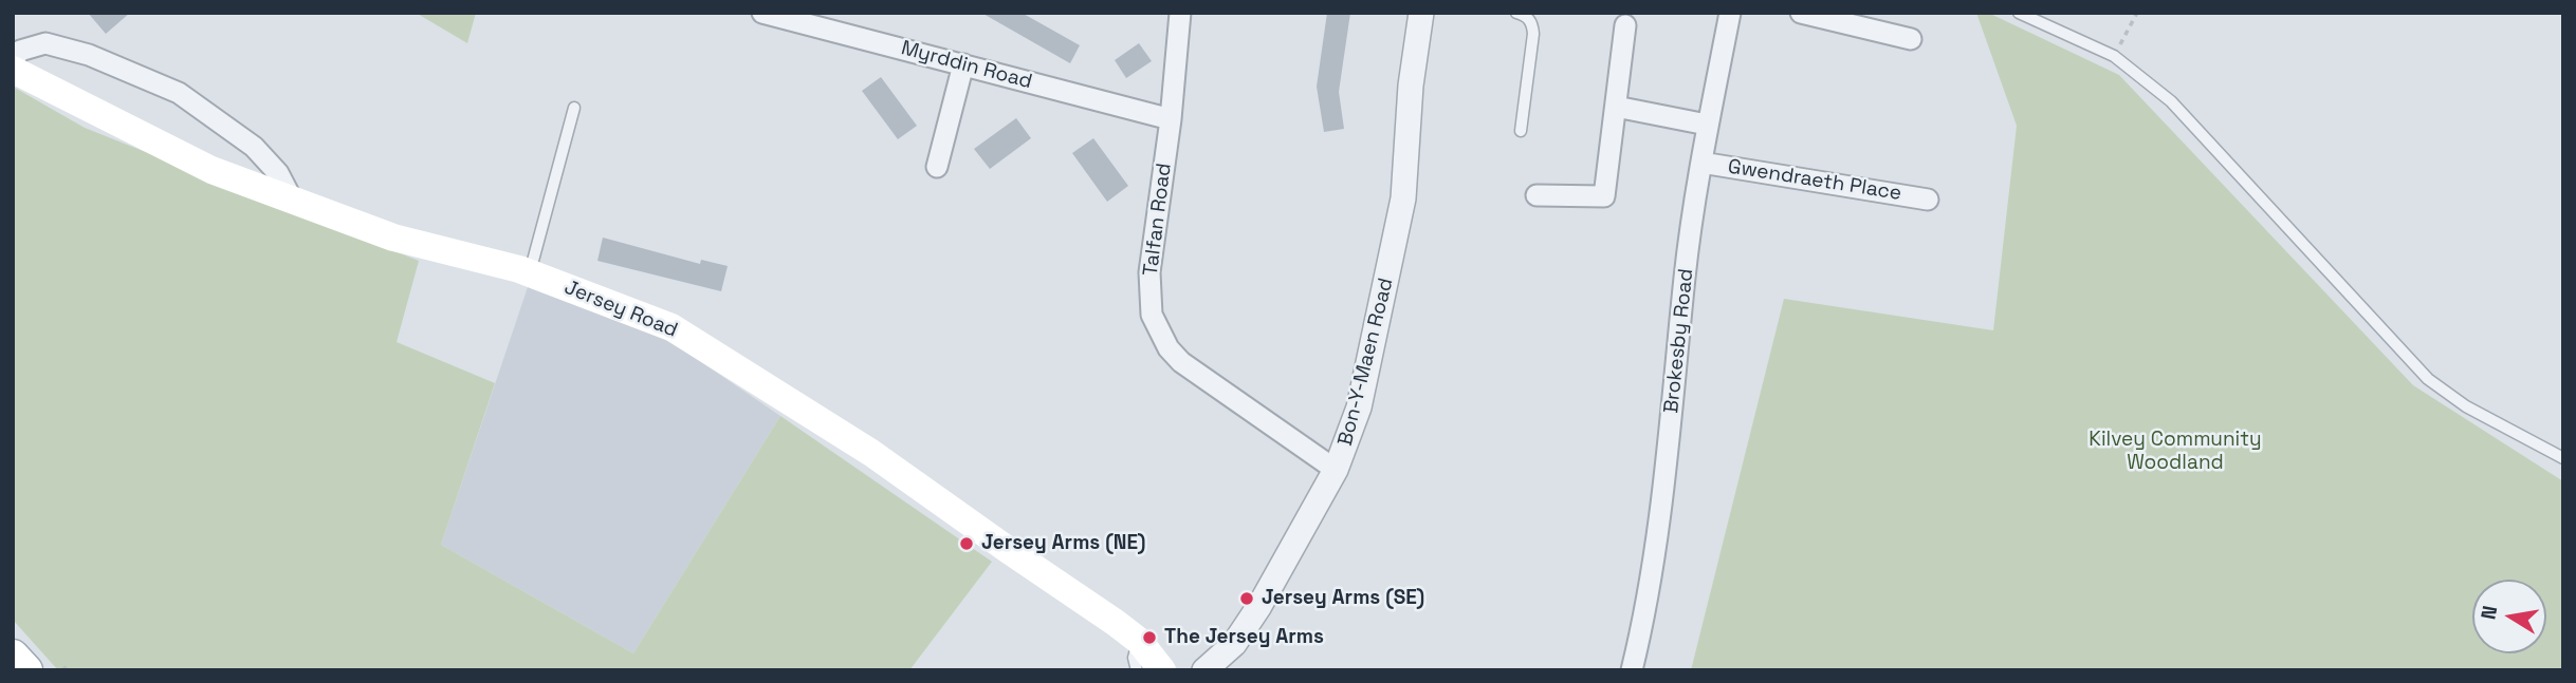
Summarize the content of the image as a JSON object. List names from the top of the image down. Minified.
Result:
{"streets":{"main road":["Jersey Road"],"street":["Myrddin Road","Gwendraeth Place","Talfan Road","Brokesby Road","Bon-Y-Maen Road"]},"crossings":[["Myrddin Road","Talfan Road"],["Gwendraeth Place","Brokesby Road"],["Talfan Road","Bon-Y-Maen Road"]],"parks":["Kilvey Community Woodland"],"places":["Jersey Arms (NE)","Jersey Arms (SE)","The Jersey Arms"],"north":"left"}
